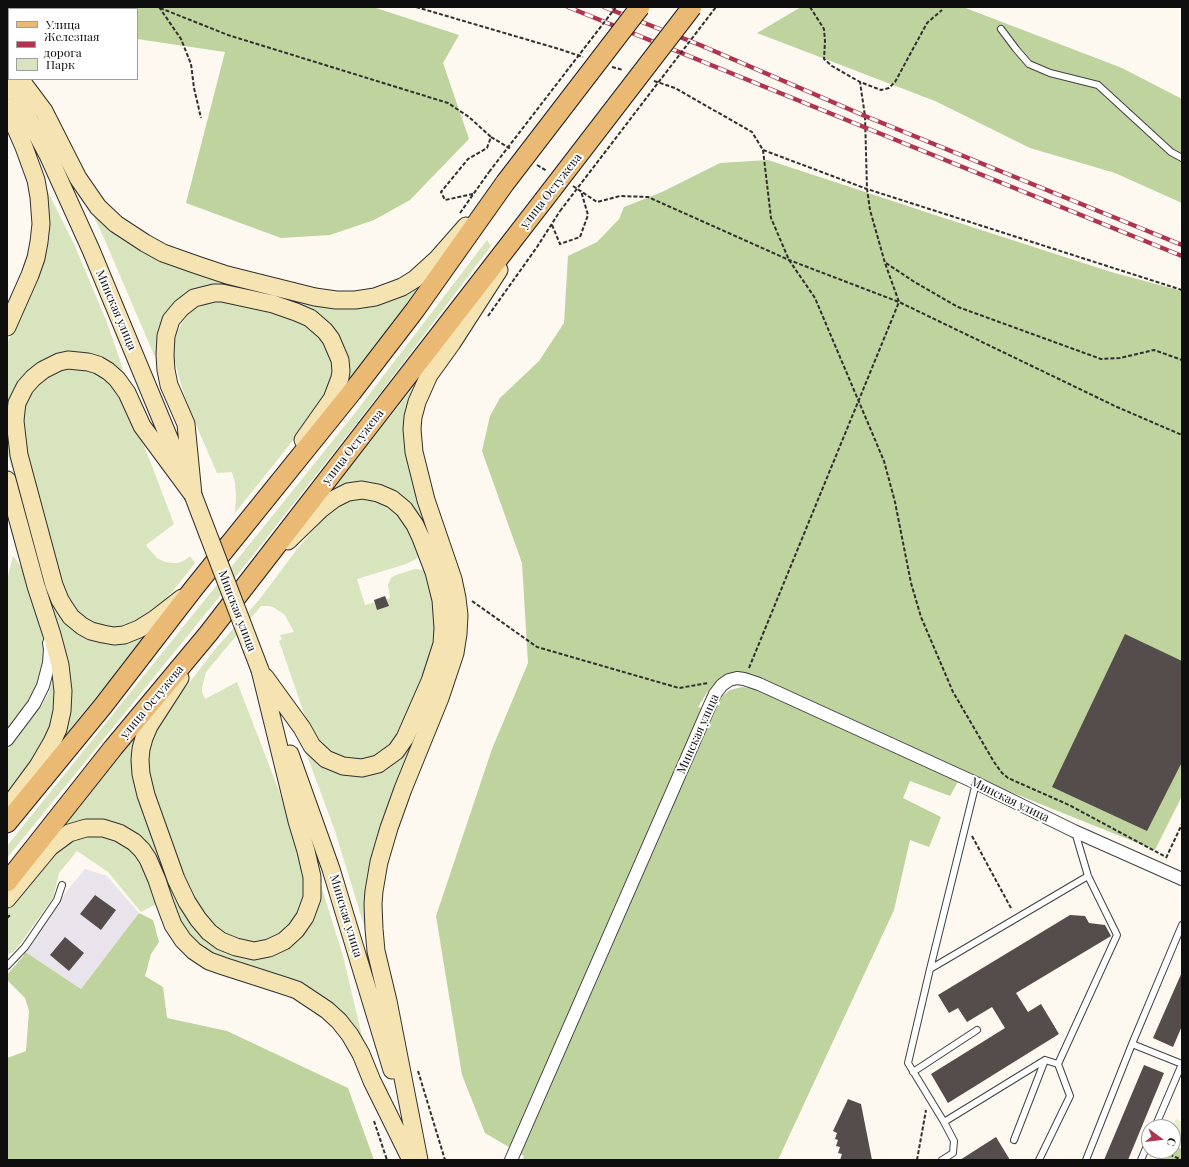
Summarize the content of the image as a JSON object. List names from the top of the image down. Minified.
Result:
{"streets":{"main road":["улица Остужева"],"street":["Минская улица"]},"legend":["Улица","Железная дорога","Парк"],"north":"right"}
